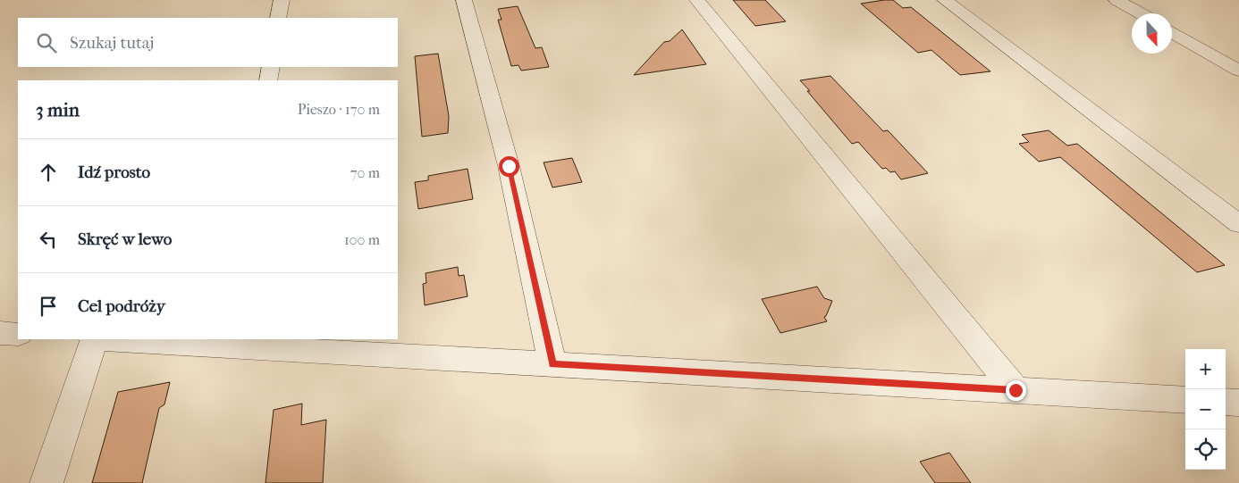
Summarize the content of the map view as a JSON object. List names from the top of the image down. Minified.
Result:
{"north":"bottom","page":{"search":"Szukaj tutaj","heading":["3 min","Pieszo · 170 m"],"list":[["Idź prosto","70 m"],["Skręć w lewo","100 m"],"Cel podróży"],"map_buttons":["+","−"]}}
